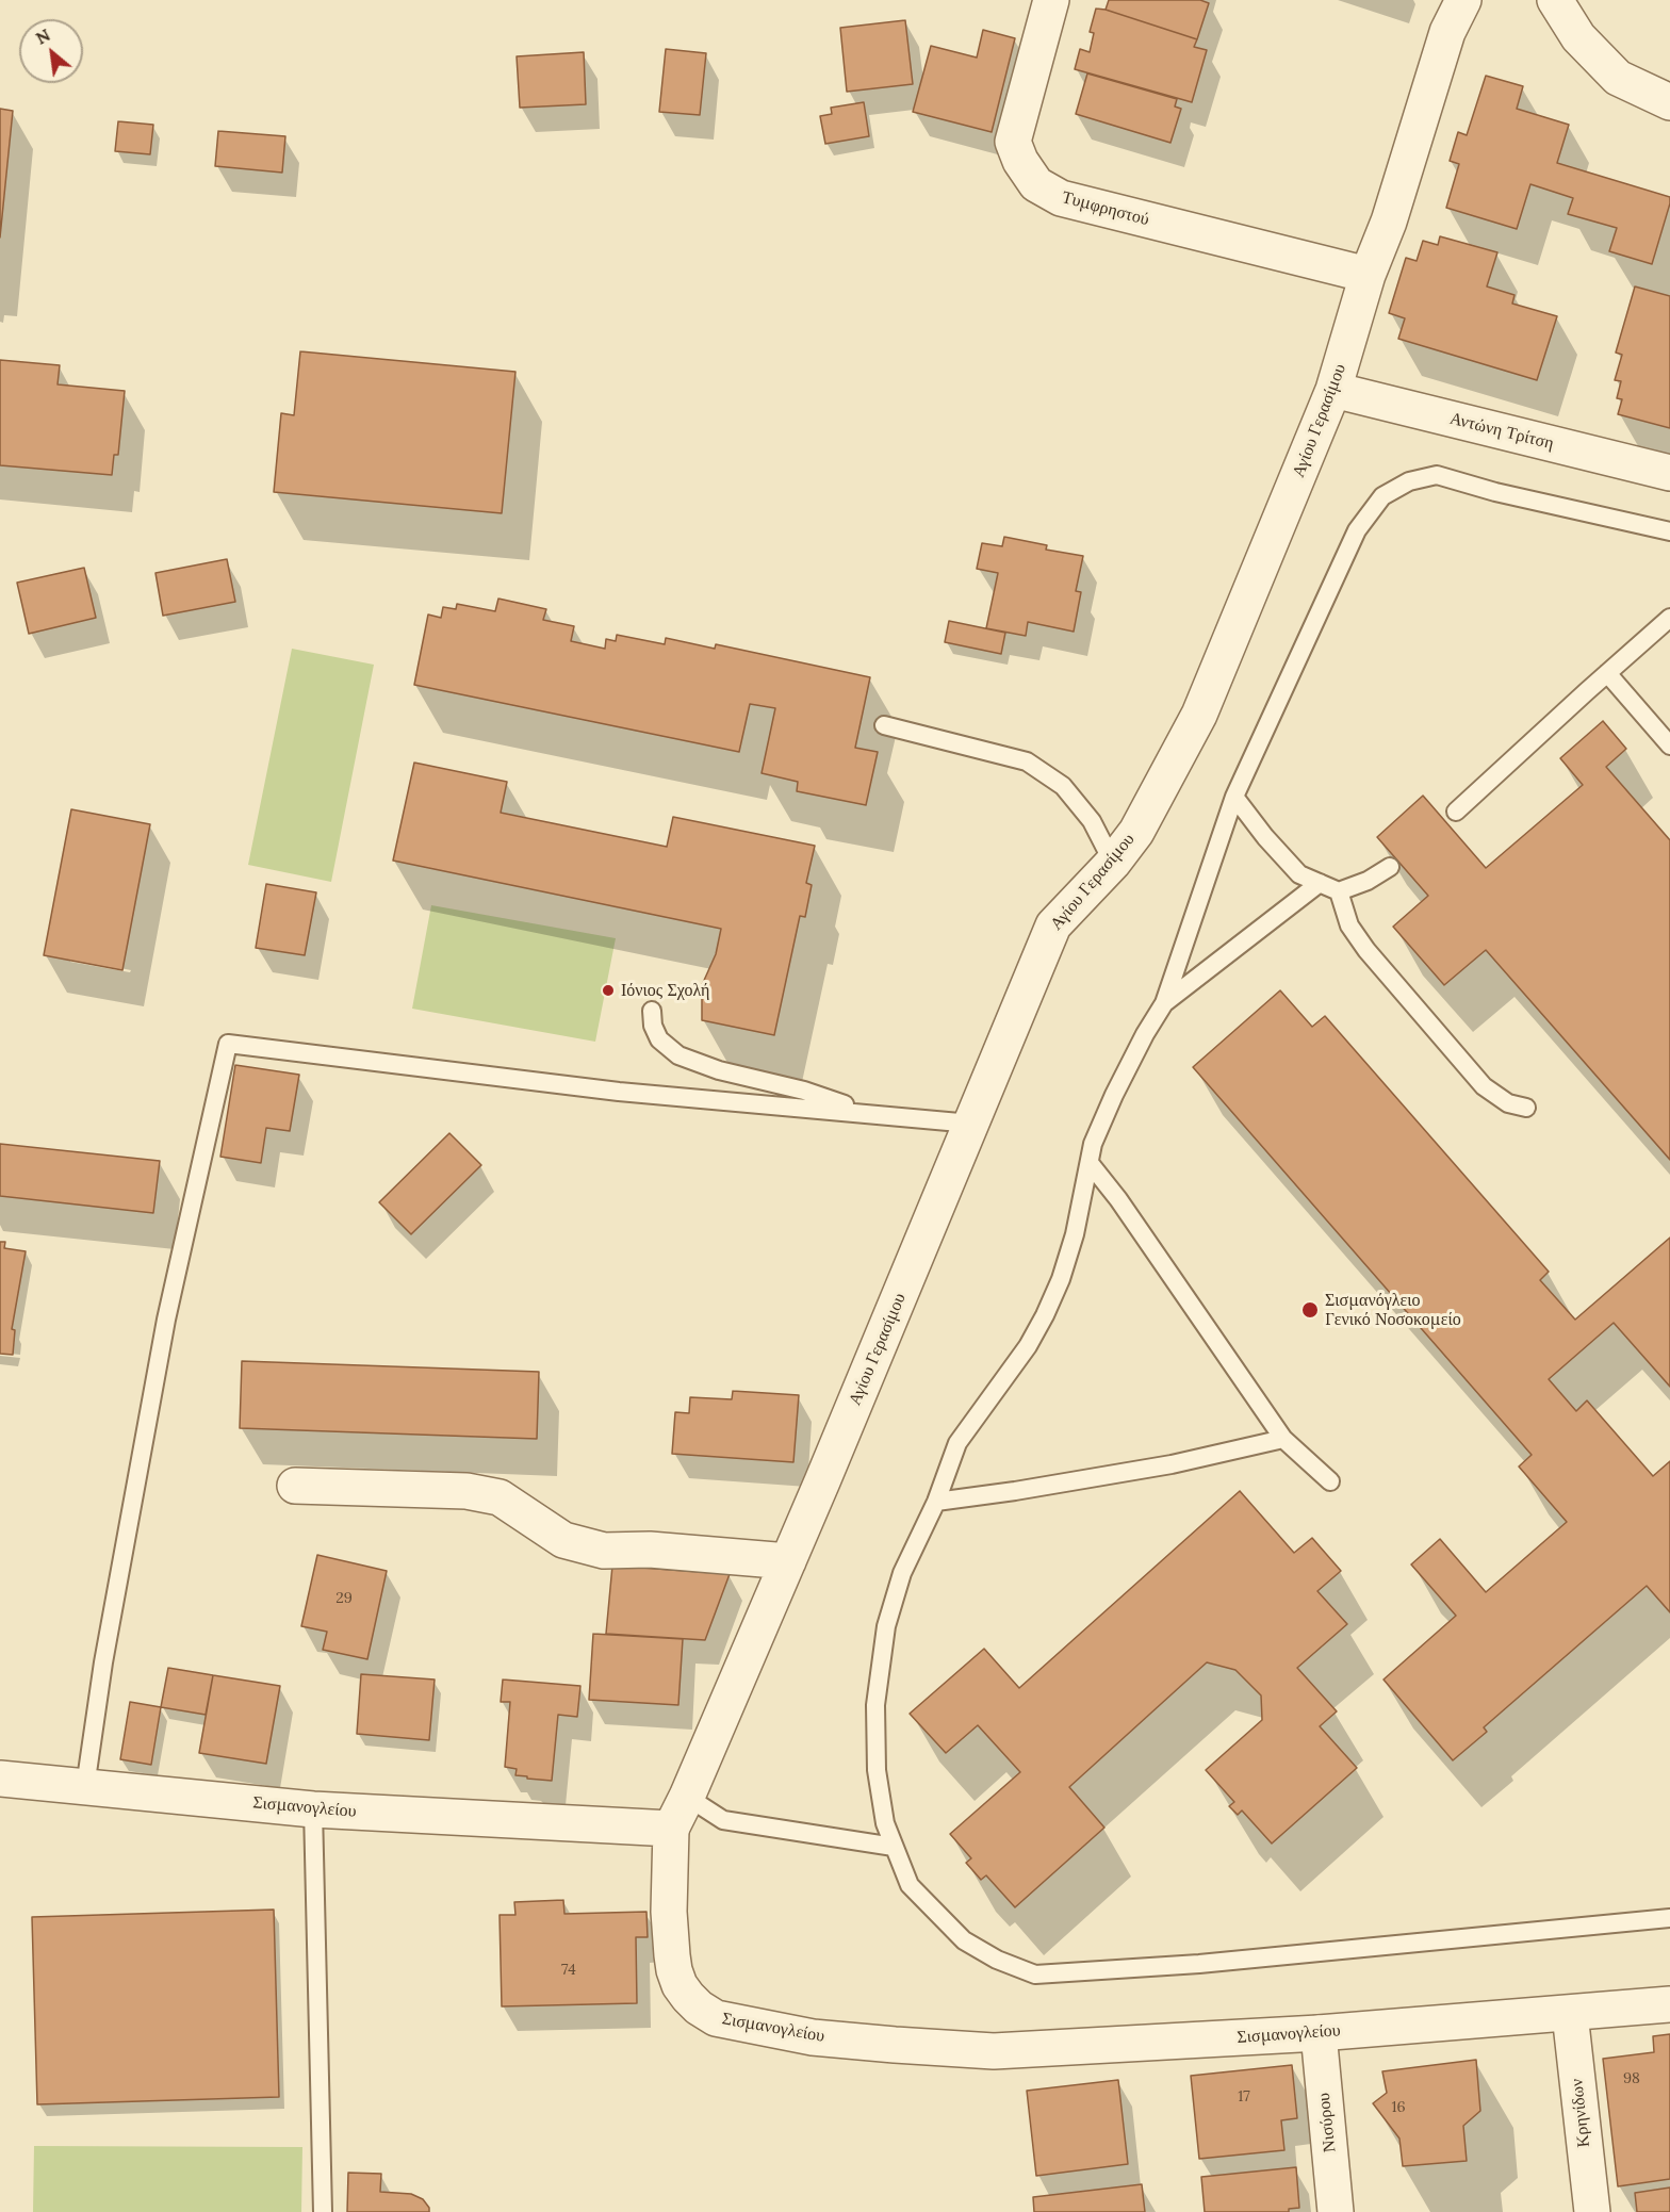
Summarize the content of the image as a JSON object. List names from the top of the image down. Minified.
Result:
{"streets":{"street":["Τυμφρηστού","Αγίου Γερασίμου","Αντώνη Τρίτση","Σισμανογλείου","Κρηνίδων","Νισύρου"]},"crossings":[["Τυμφρηστού","Αγίου Γερασίμου"],["Αγίου Γερασίμου","Αντώνη Τρίτση"],["Αγίου Γερασίμου","Σισμανογλείου"],["Σισμανογλείου","Κρηνίδων"],["Σισμανογλείου","Νισύρου"]],"places":["Ιόνιος Σχολή","Σισμανόγλειο Γενικό Νοσοκομείο"],"house_numbers":["29","74","98","17","16"],"north":"top left"}
